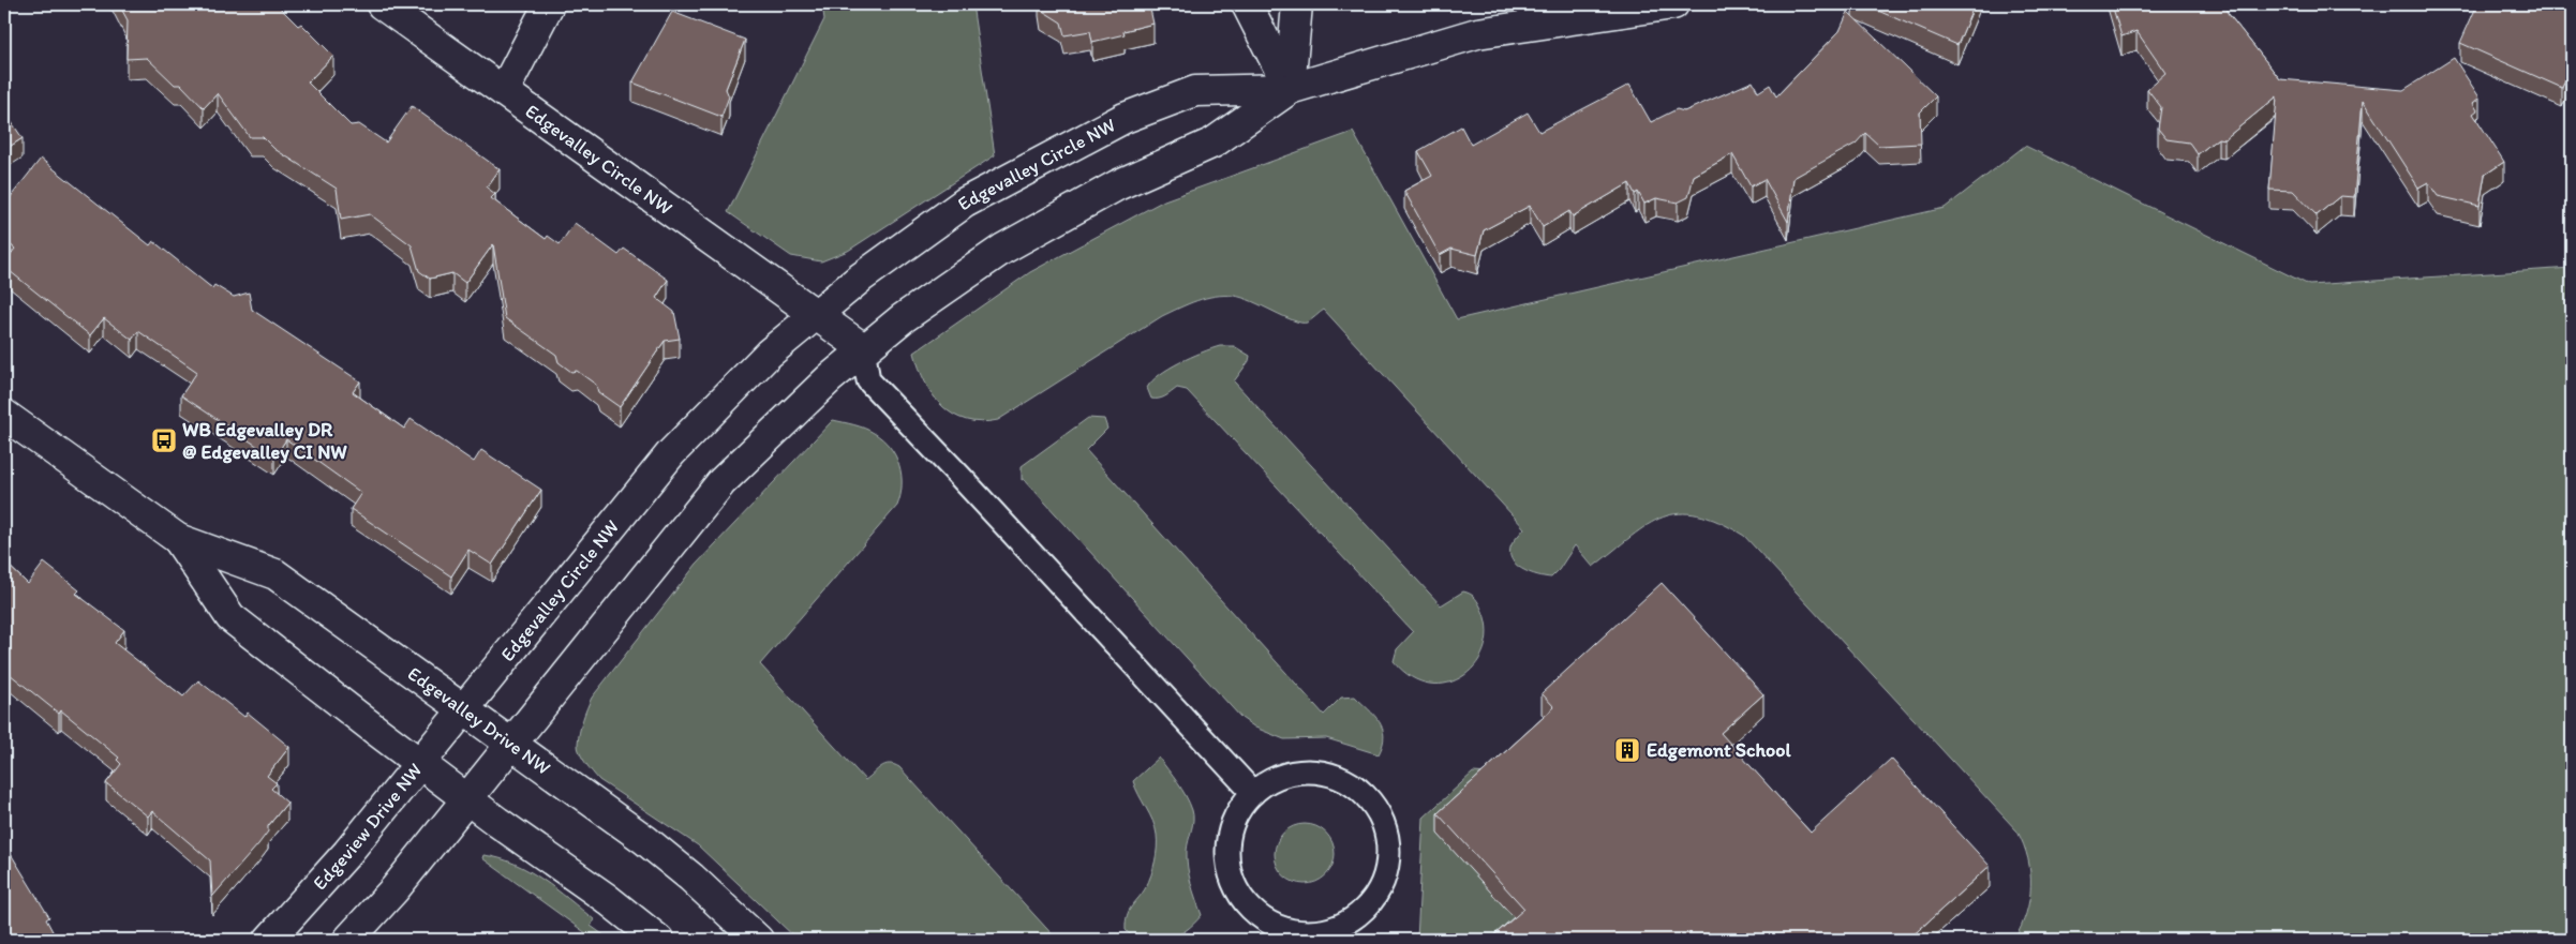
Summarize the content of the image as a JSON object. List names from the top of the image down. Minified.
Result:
{"streets":{"street":["Edgevalley Circle NW","Edgevalley Drive NW","Edgeview Drive NW"]},"crossings":[["Edgevalley Circle NW","Edgevalley Drive NW"],["Edgevalley Circle NW","Edgeview Drive NW"],["Edgevalley Drive NW","Edgeview Drive NW"]],"places":{"bus stop":["WB Edgevalley DR @ Edgevalley CI NW"],"building":["Edgemont School"]}}
